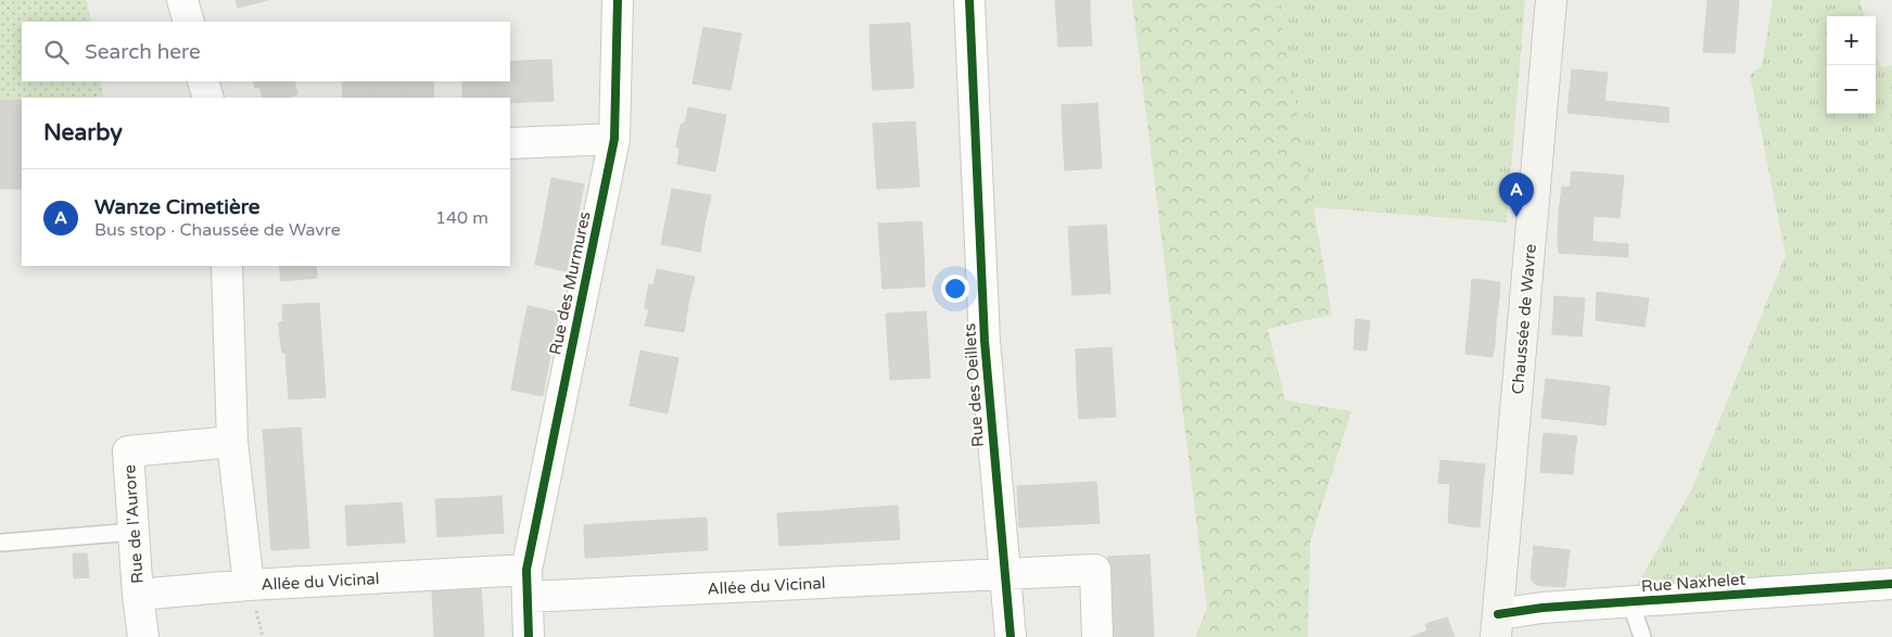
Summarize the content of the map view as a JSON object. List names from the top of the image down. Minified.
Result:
{"streets":{"main road":["Chaussée de Wavre"],"street":["Rue des Murmures","Rue des Oeillets","Rue de l'Aurore","Allée du Vicinal","Rue Naxhelet"]},"crossings":[["Rue des Murmures","Allée du Vicinal"],["Chaussée de Wavre","Rue Naxhelet"],["Rue des Oeillets","Allée du Vicinal"],["Rue de l'Aurore","Allée du Vicinal"]],"page":{"map_buttons":["+","−"],"search":"Search here","heading":"Nearby","list":[{"mark":"A","name":"Wanze Cimetière","note":"Bus stop · Chaussée de Wavre","value":"140 m"}],"pins":"A"}}
